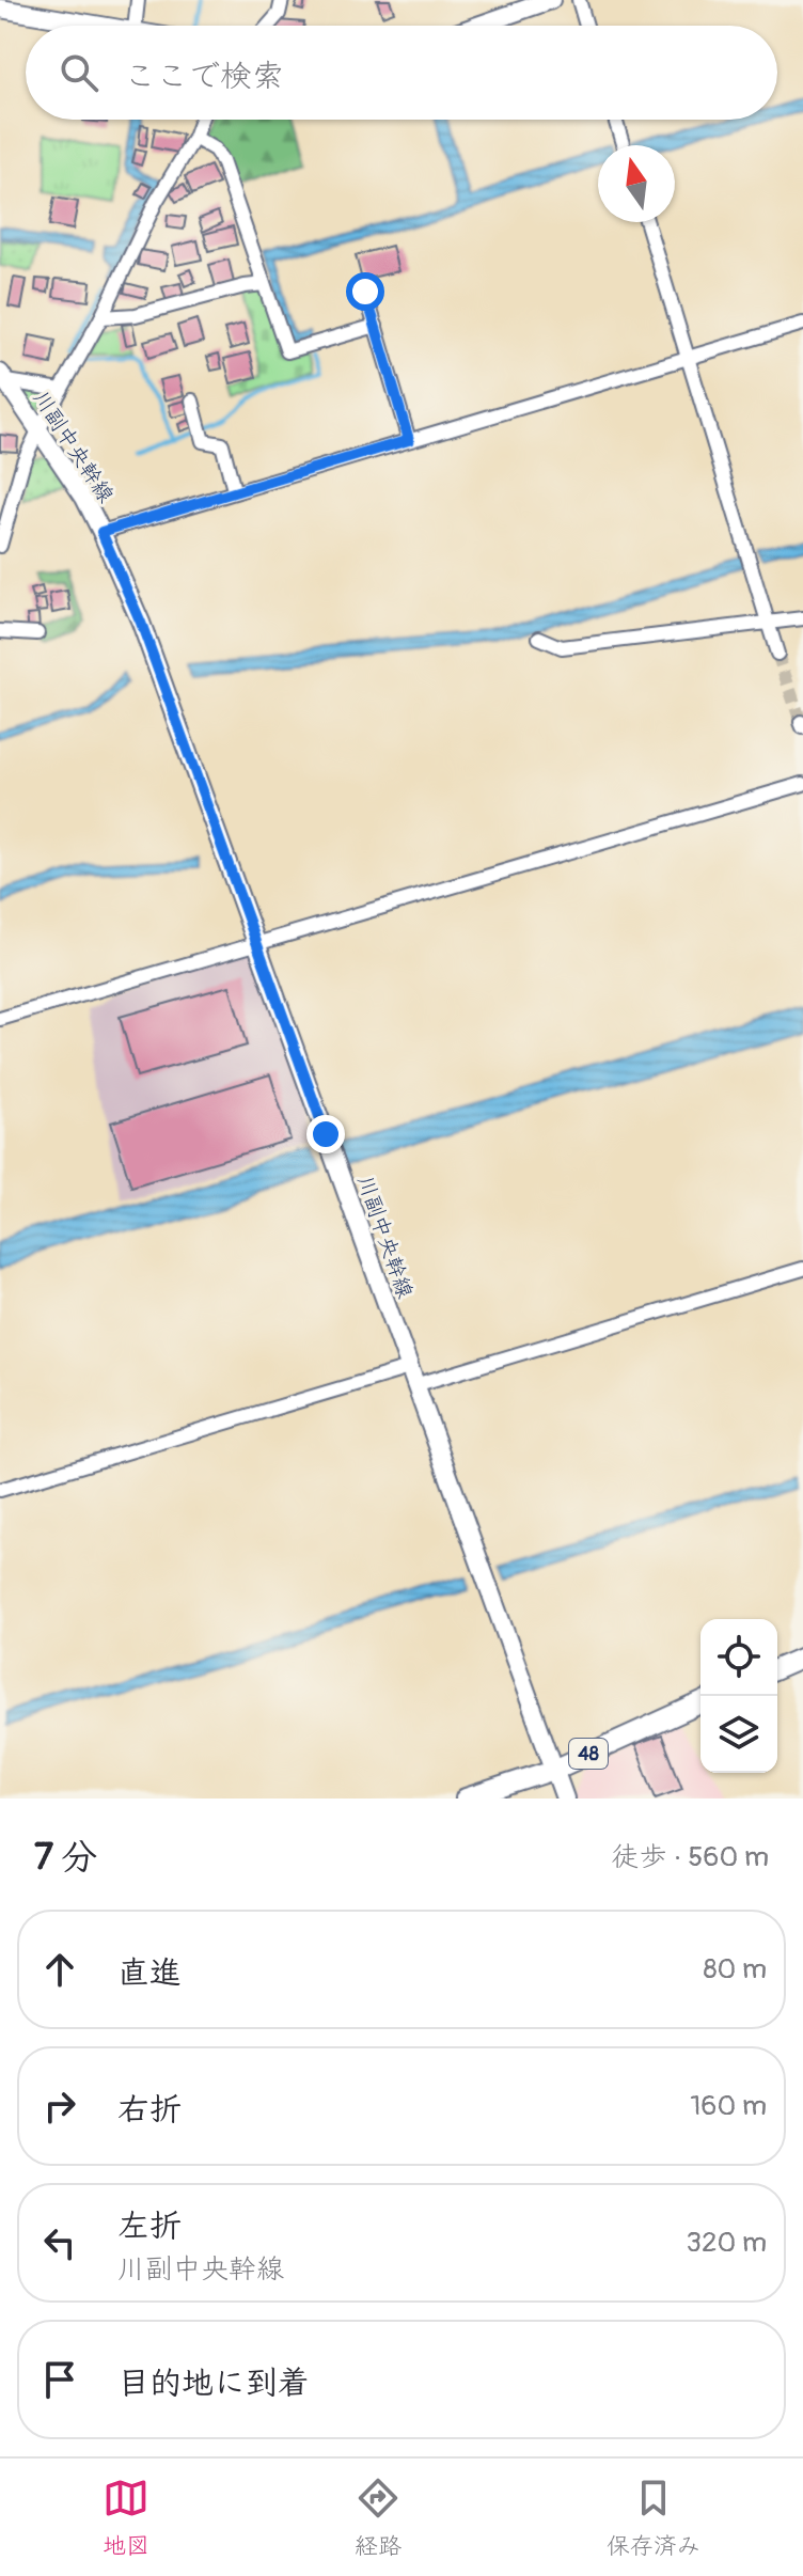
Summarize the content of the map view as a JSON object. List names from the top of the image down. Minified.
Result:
{"streets":{"main road":["48"],"street":["川副中央幹線"]},"crossings":[["川副中央幹線","48"]],"north":"top","page":{"search":"ここで検索","heading":["7 分","徒歩 · 560 m"],"list":[["直進","80 m"],["右折","160 m"],["左折","川副中央幹線","320 m"],"目的地に到着"],"nav":["地図","経路","保存済み"]}}
